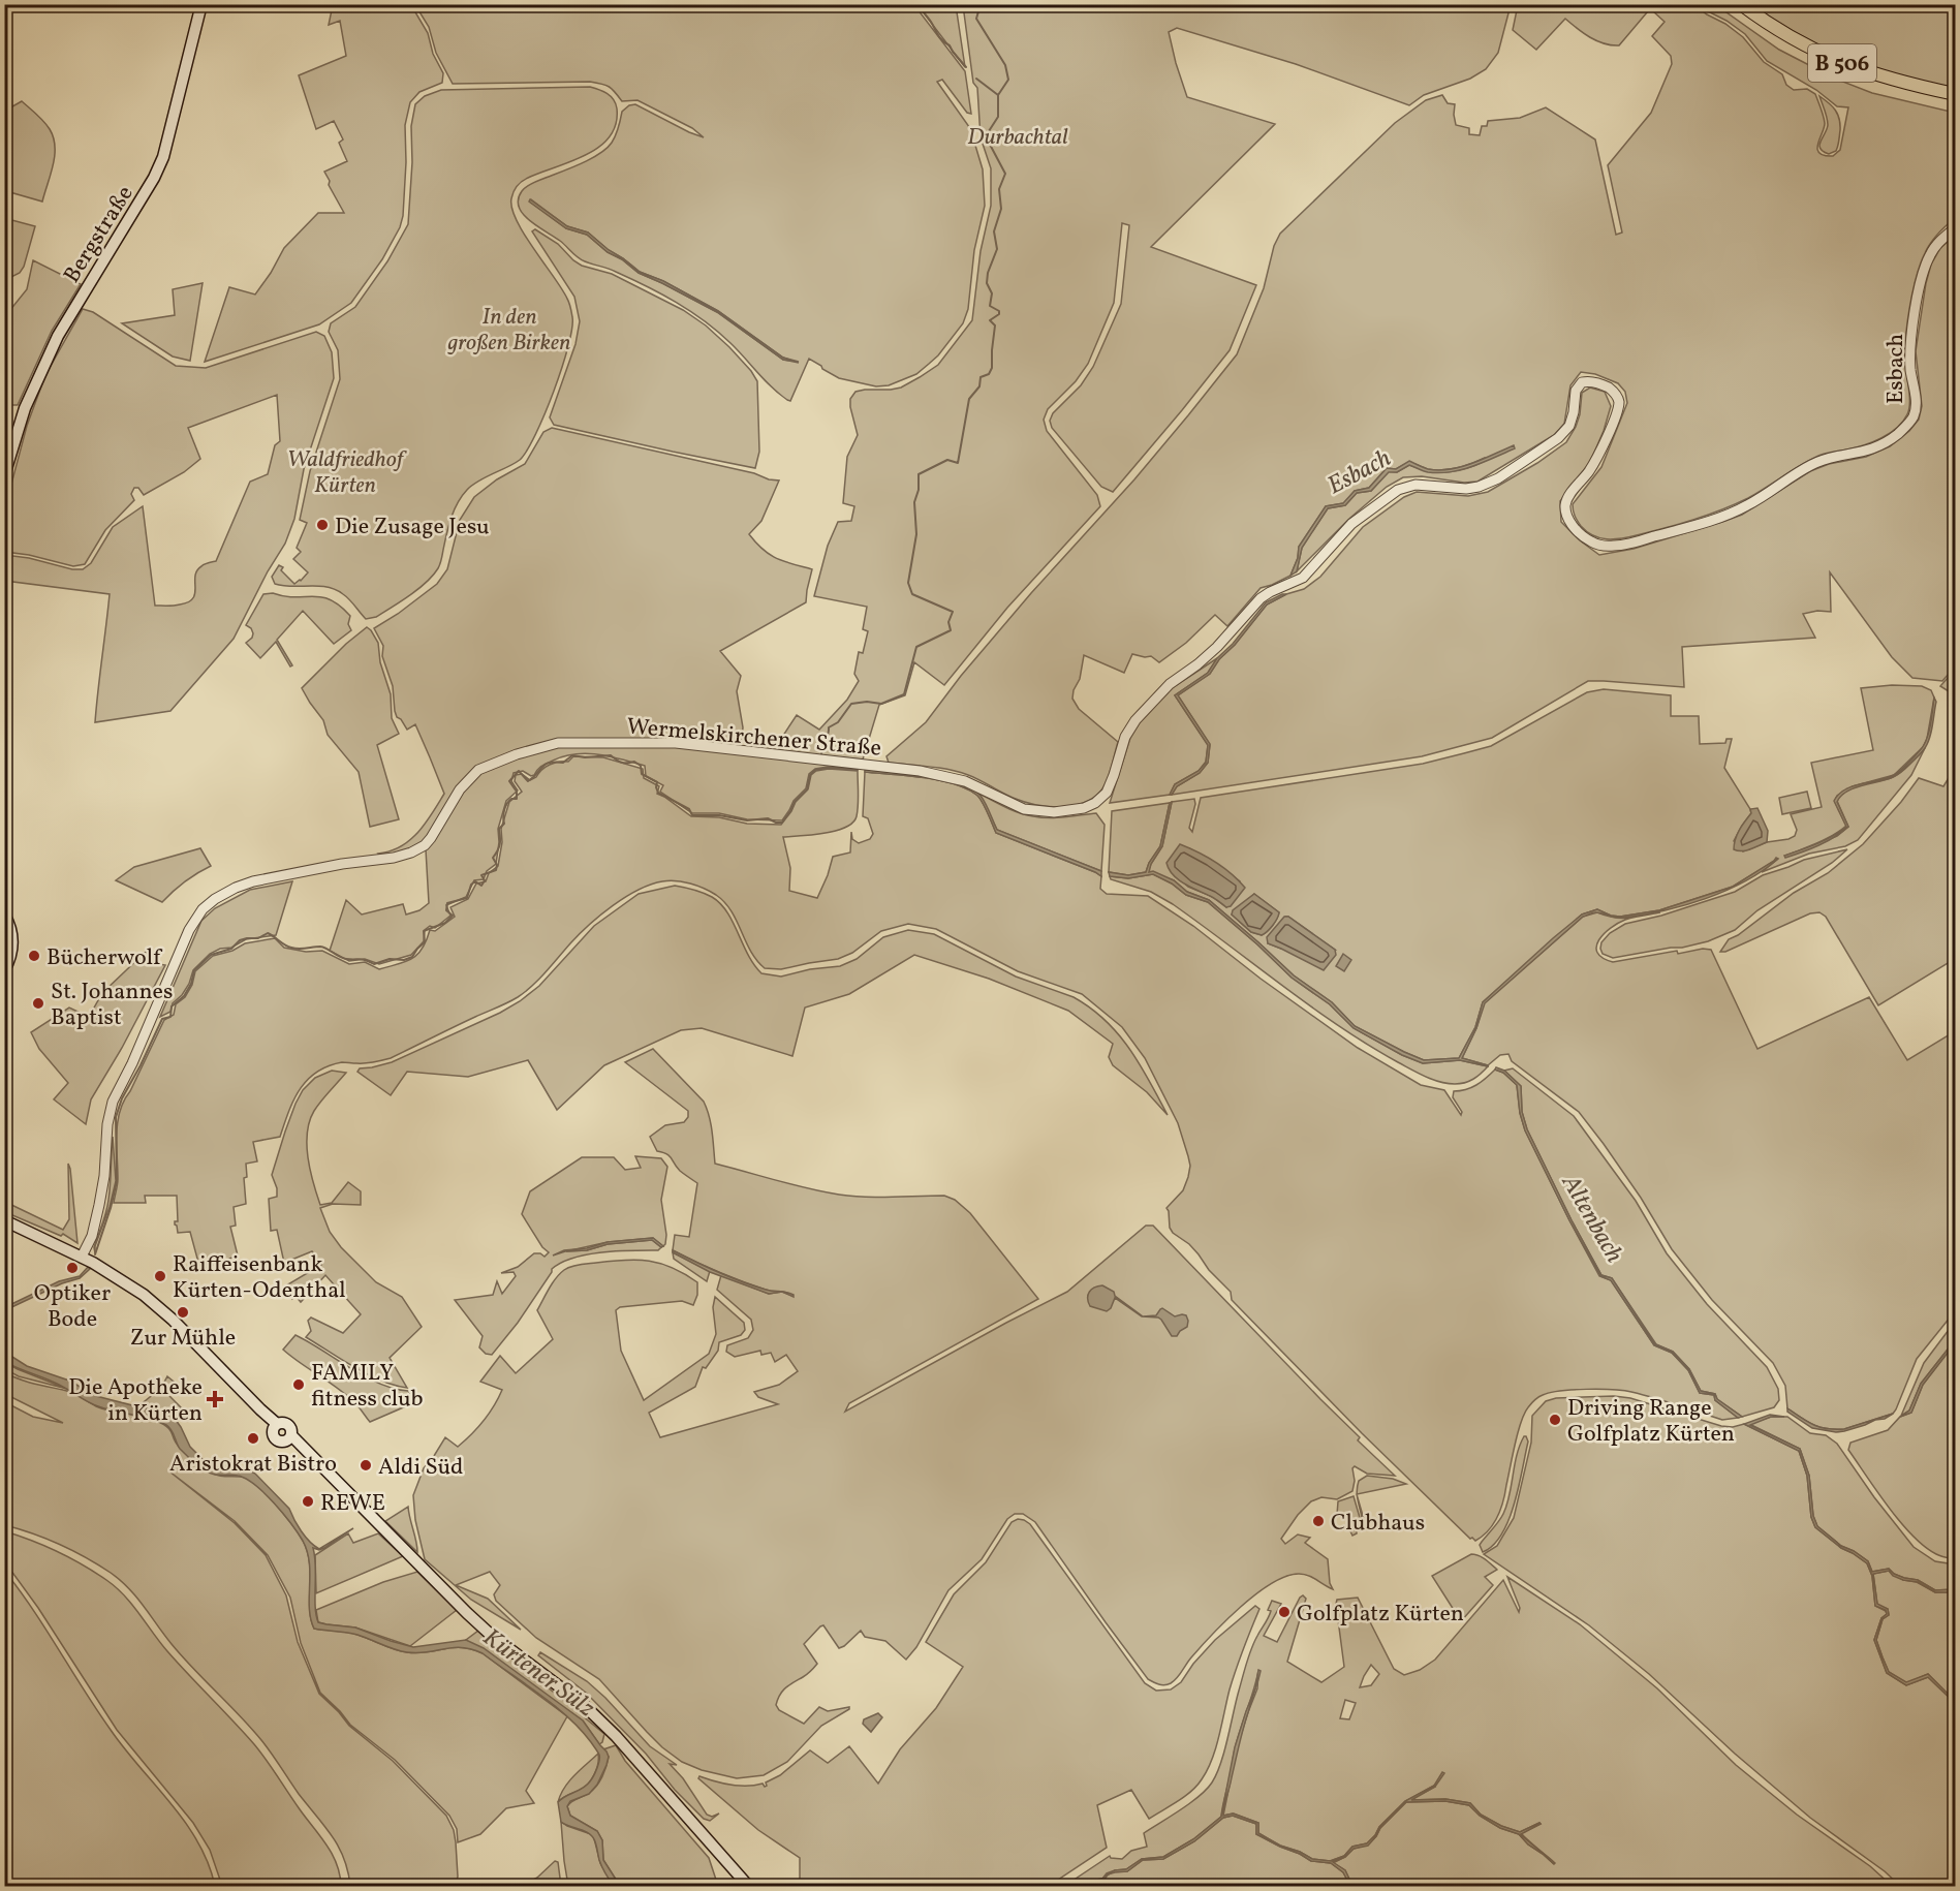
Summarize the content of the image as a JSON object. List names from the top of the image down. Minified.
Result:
{"streets":{"main road":["B 506","Bergstraße"],"street":["Esbach","Wermelskirchener Straße"]},"crossings":[["Esbach","Wermelskirchener Straße"]],"water":["Esbach","Altenbach","Kürtener Sülz"],"parks":["Durbachtal","In den großen Birken","Waldfriedhof Kürten"],"places":{"other":["Die Zusage Jesu","Bücherwolf","St. Johannes Baptist","Optiker Bode","Raiffeisenbank Kürten-Odenthal","Zur Mühle","FAMILY fitness club","Driving Range Golfplatz Kürten","Aristokrat Bistro","Aldi Süd","REWE","Clubhaus","Golfplatz Kürten"],"health":["Die Apotheke in Kürten"]}}
